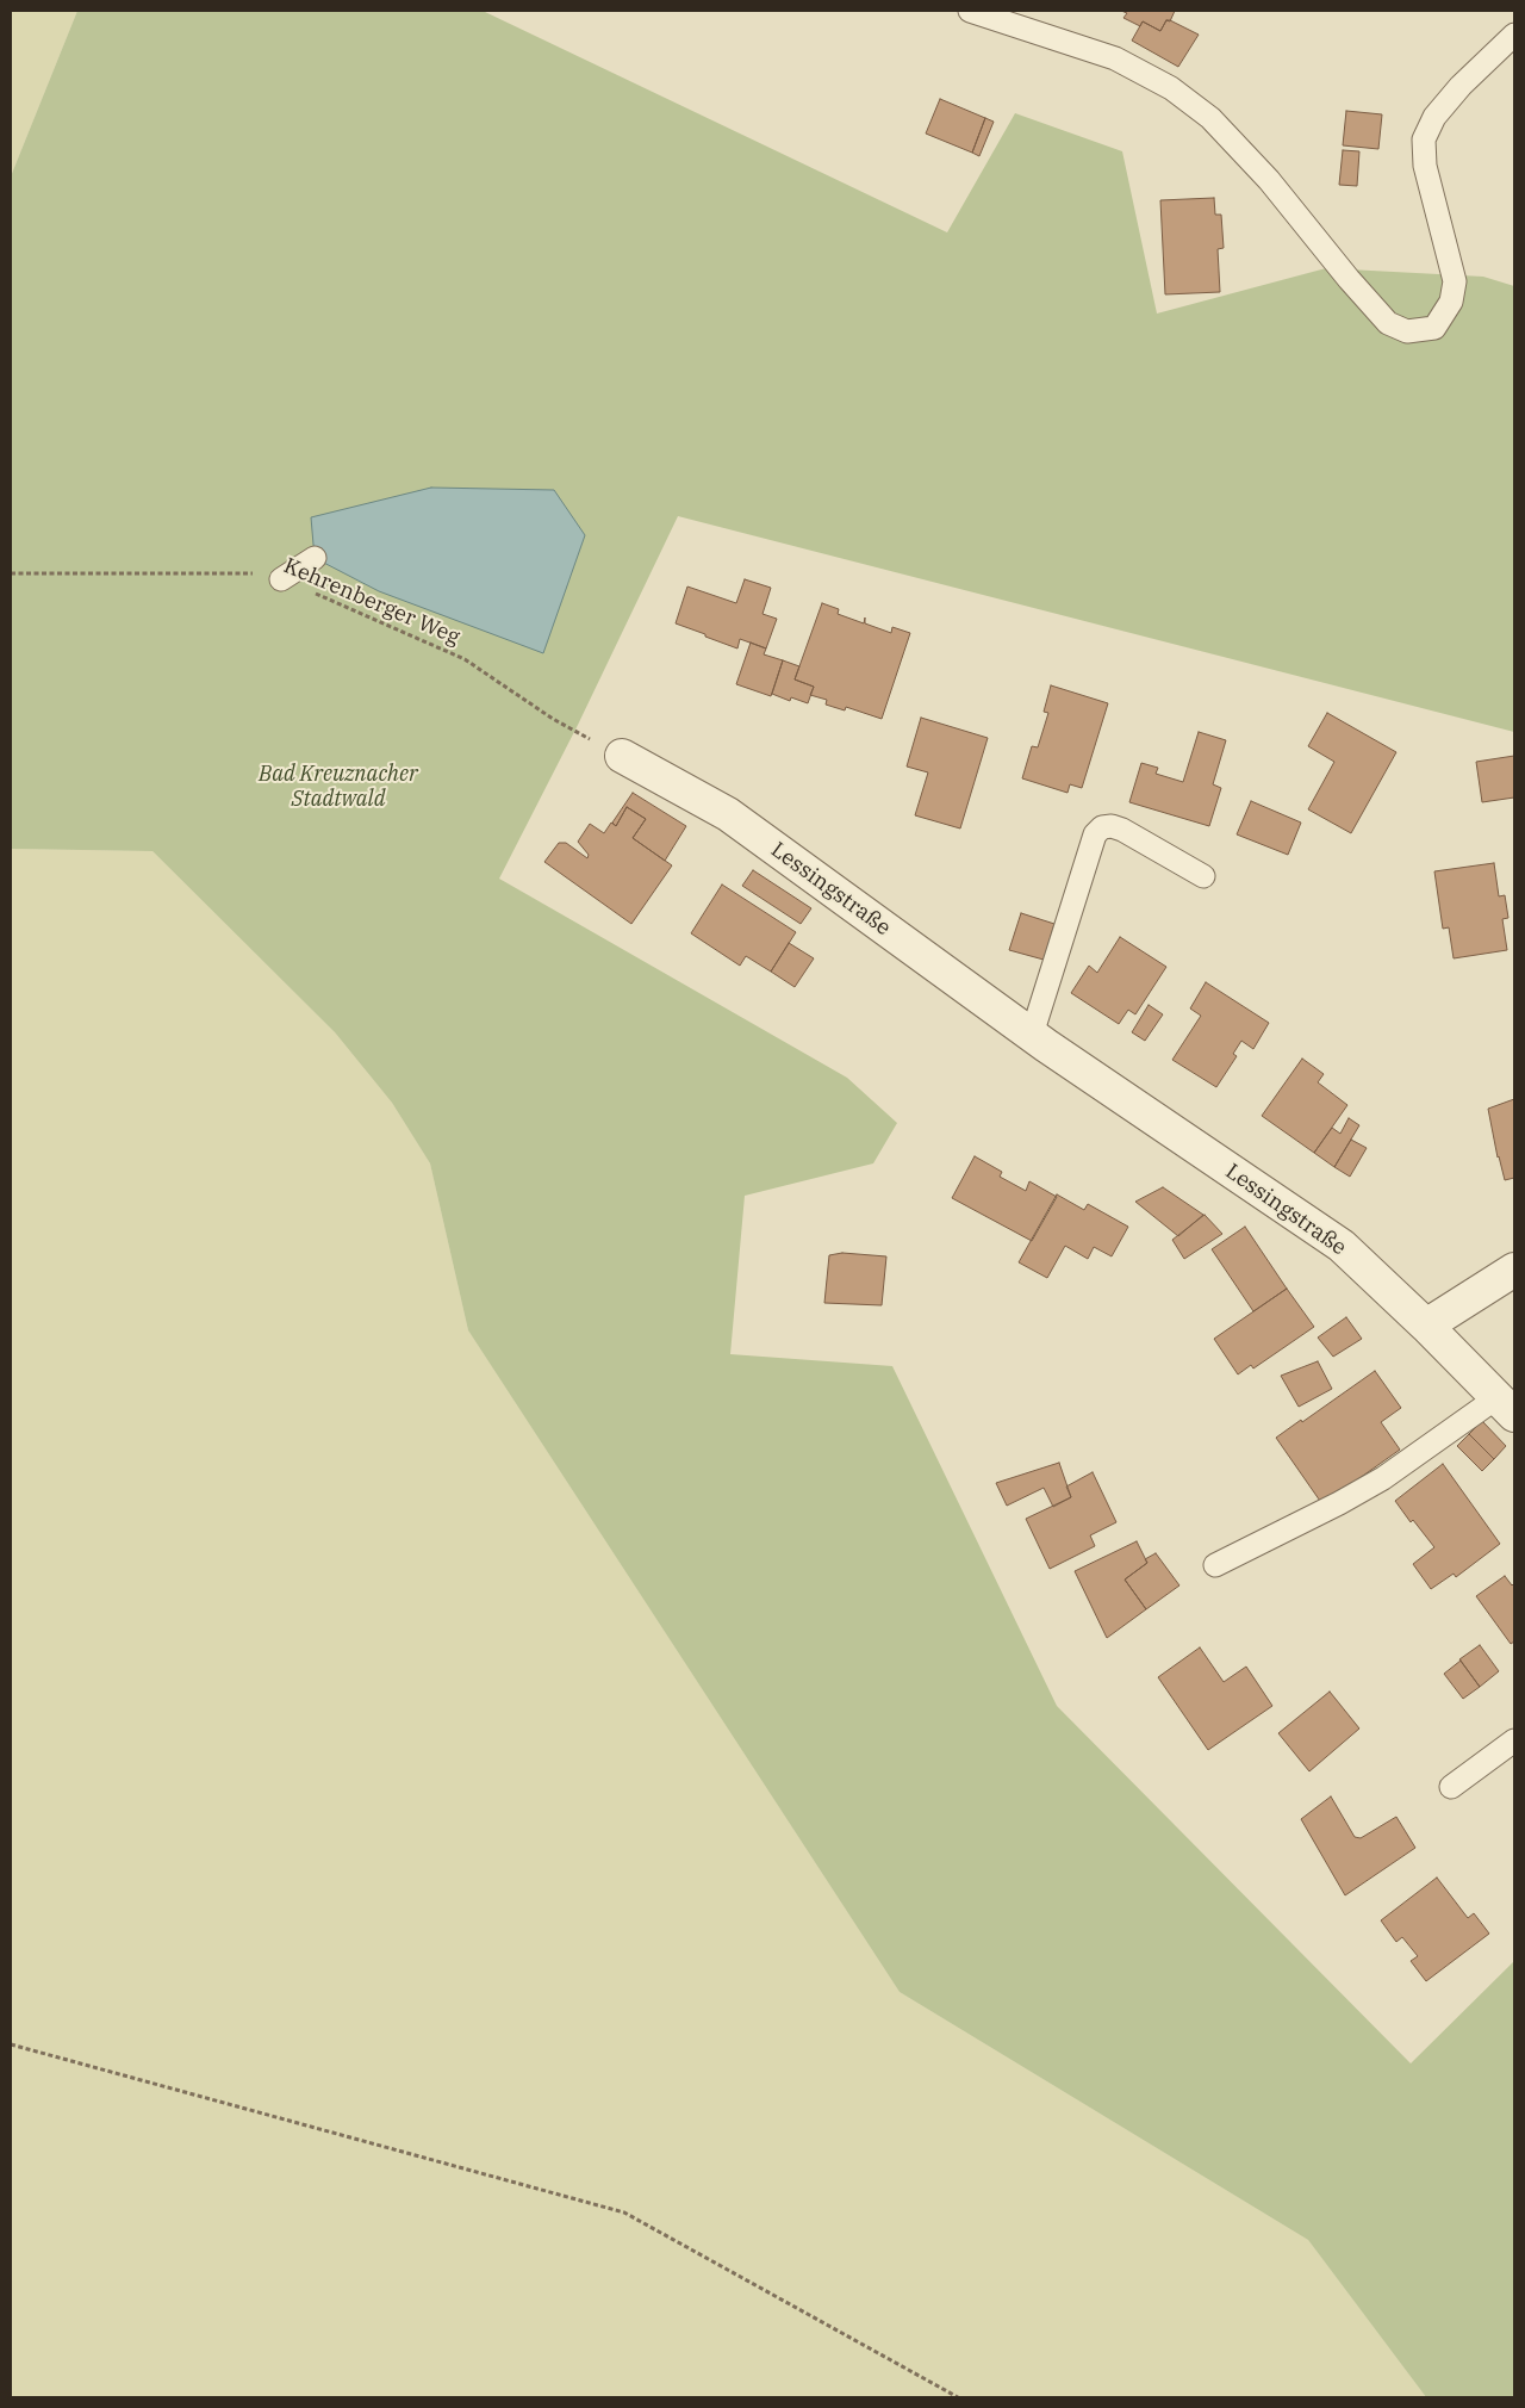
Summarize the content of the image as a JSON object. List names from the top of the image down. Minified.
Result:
{"streets":{"street":["Lessingstraße"],"path":["Kehrenberger Weg"]},"crossings":[["Kehrenberger Weg","Lessingstraße"]],"parks":["Bad Kreuznacher Stadtwald"]}
